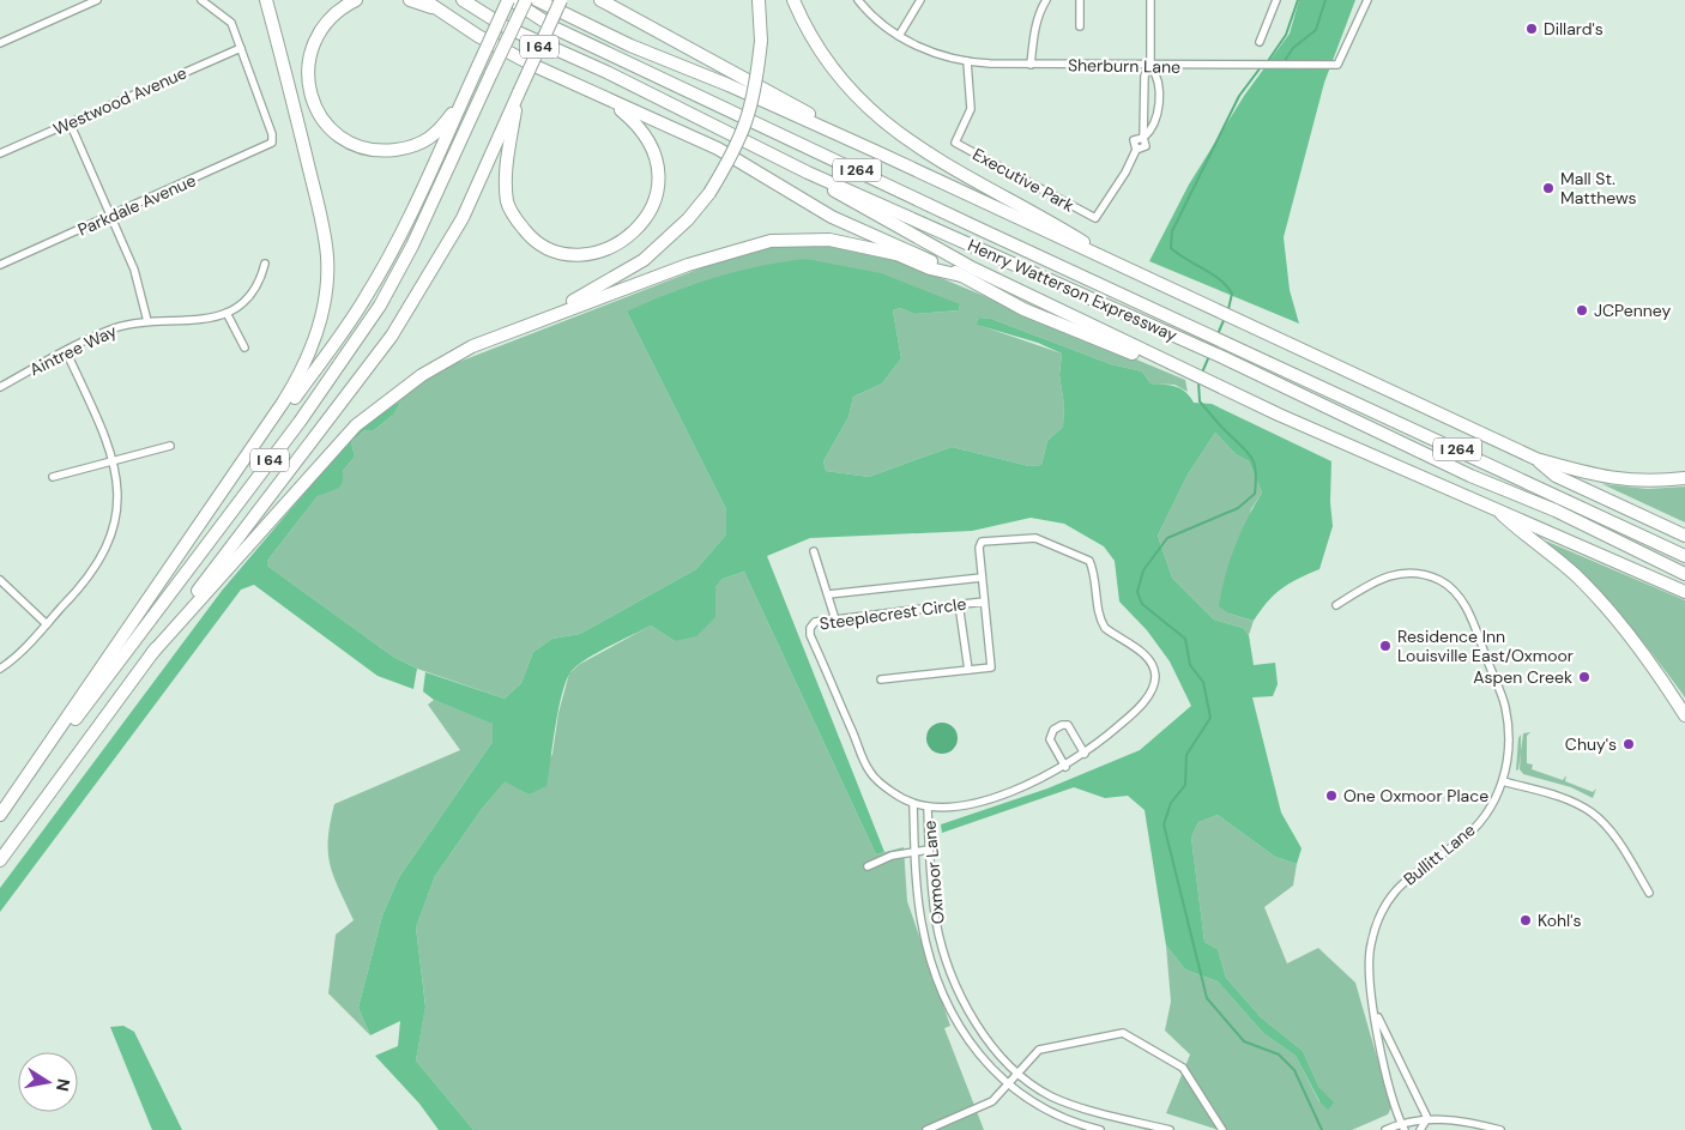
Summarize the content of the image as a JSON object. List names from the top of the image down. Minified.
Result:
{"streets":{"highway":["I 64","I 264","Henry Watterson Expressway"],"street":["Sherburn Lane","Westwood Avenue","Executive Park","Parkdale Avenue","Aintree Way","Steeplecrest Circle","Bullitt Lane","Oxmoor Lane"]},"crossings":[["Sherburn Lane","Executive Park"],["Westwood Avenue","Parkdale Avenue"],["Steeplecrest Circle","Oxmoor Lane"]],"places":["Dillard's","Mall St. Matthews","JCPenney","Residence Inn Louisville East/Oxmoor","Aspen Creek","Chuy's","One Oxmoor Place","Kohl's"],"north":"right"}
